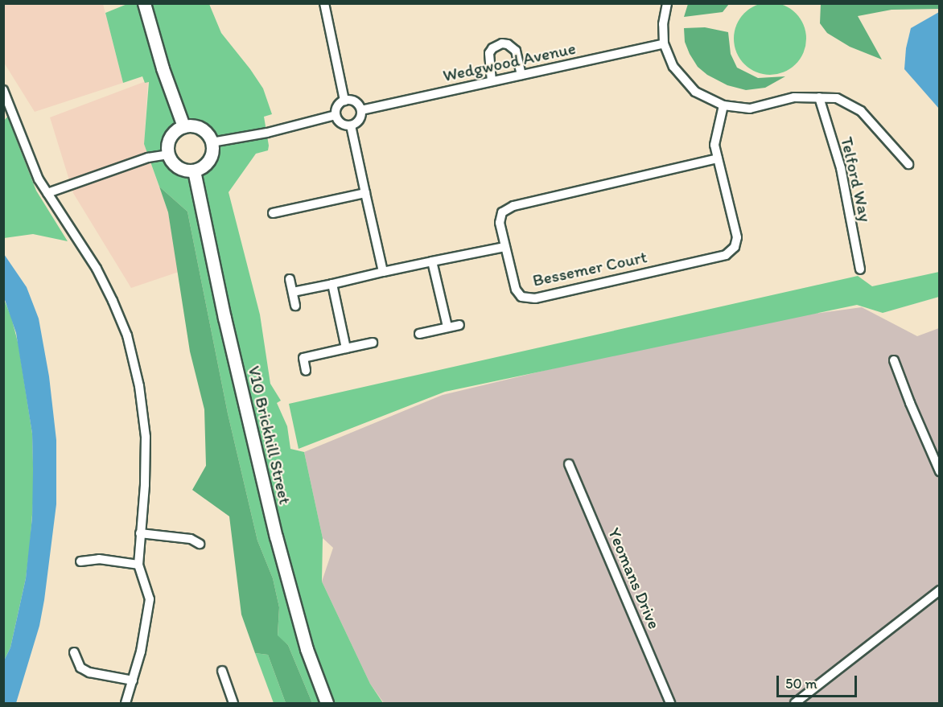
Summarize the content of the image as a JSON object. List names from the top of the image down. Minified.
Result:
{"streets":{"street":["Wedgwood Avenue","Telford Way","Bessemer Court","V10 Brickhill Street","Yeomans Drive"]},"scale_bar":"50 m"}
